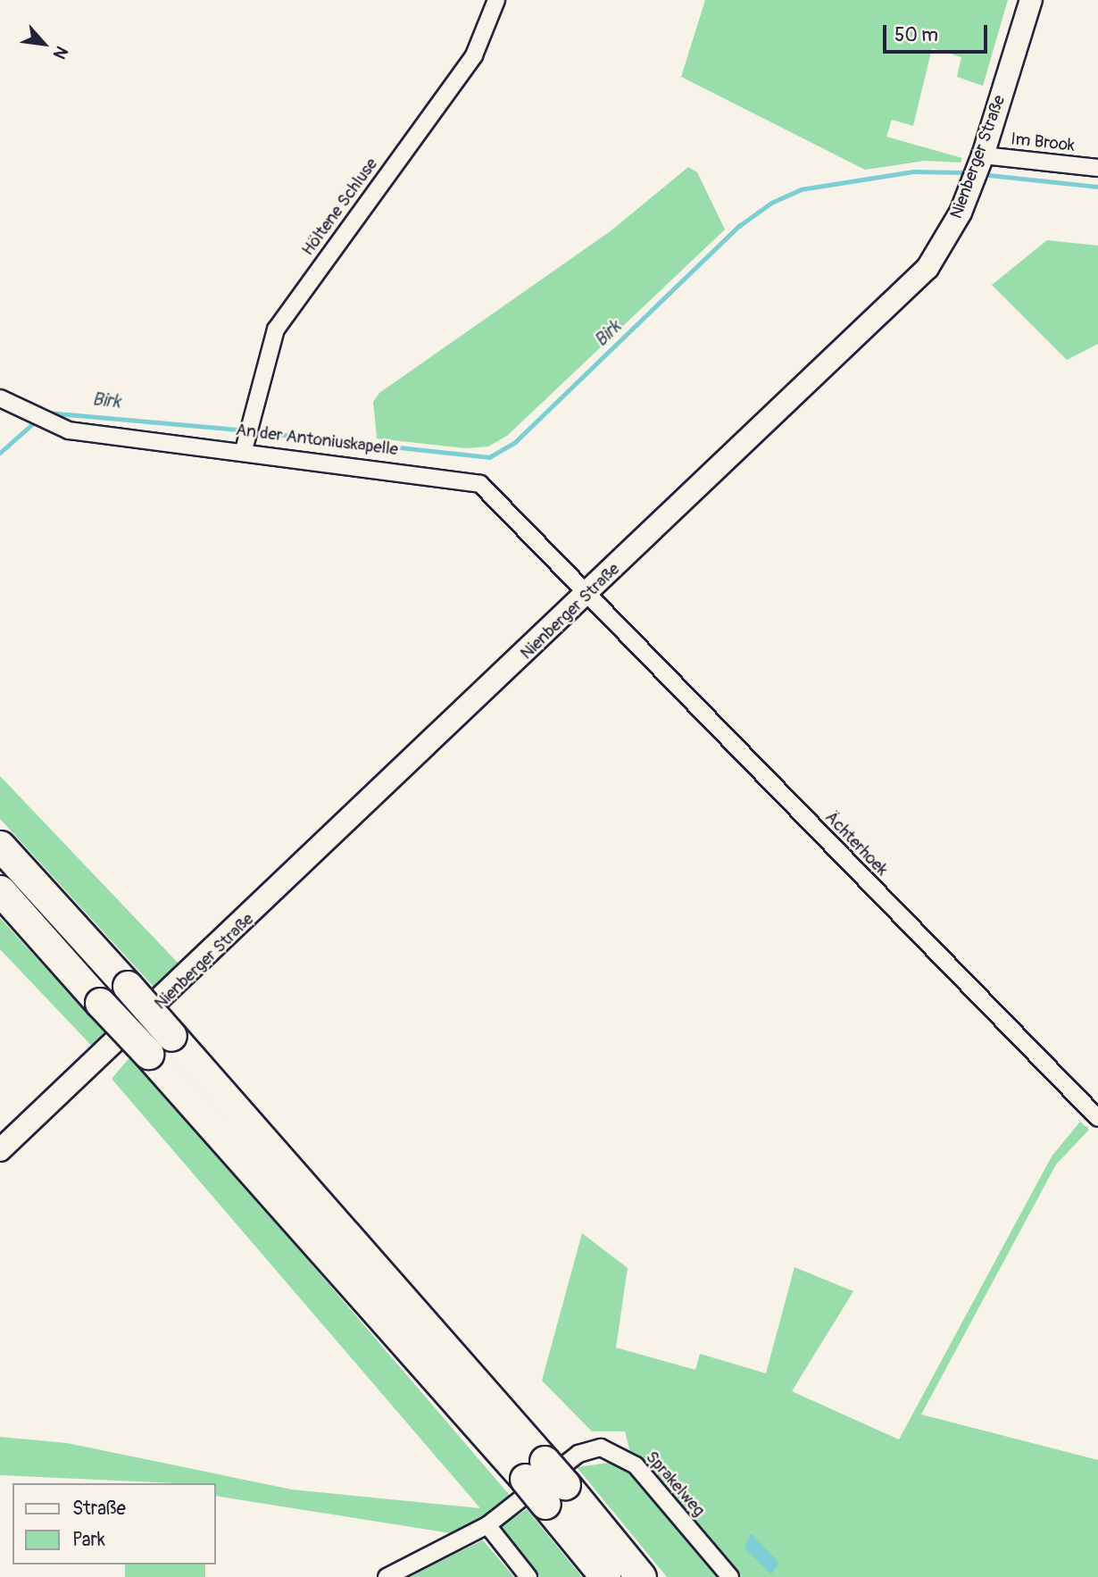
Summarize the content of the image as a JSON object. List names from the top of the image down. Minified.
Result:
{"streets":{"street":["Im Brook","Nienberger Straße","Höltene Schluse","An der Antoniuskapelle","Ächterhoek","Sprakelweg"]},"crossings":[["Im Brook","Nienberger Straße"],["Nienberger Straße","An der Antoniuskapelle"],["Nienberger Straße","Ächterhoek"],["Höltene Schluse","An der Antoniuskapelle"],["An der Antoniuskapelle","Ächterhoek"]],"water":["Birk"],"legend":["Straße","Park"],"scale_bar":"50 m","north":"bottom right"}
